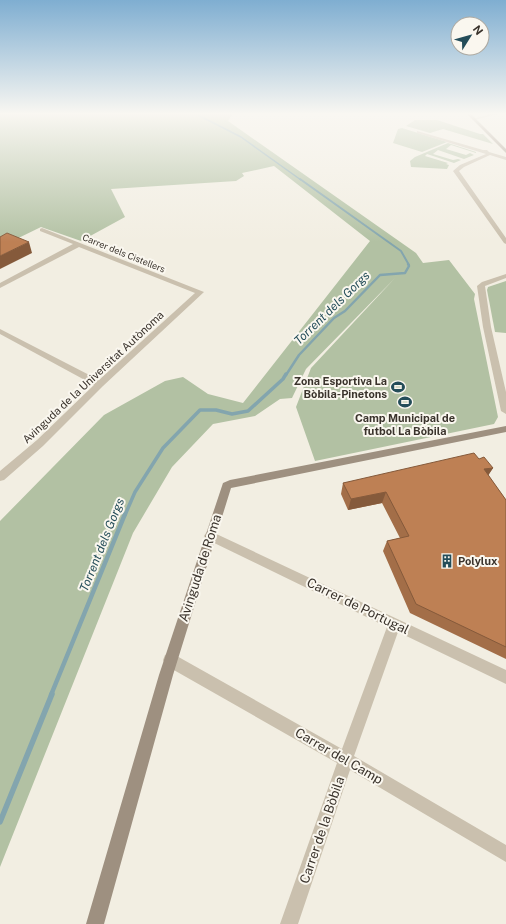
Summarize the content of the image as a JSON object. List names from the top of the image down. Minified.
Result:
{"streets":{"street":["Carrer dels Cistellers","Avinguda de la Universitat Autònoma","Avinguda de Roma","Carrer de Portugal","Carrer del Camp","Carrer de la Bòbila"]},"crossings":[["Carrer dels Cistellers","Avinguda de la Universitat Autònoma"],["Avinguda de Roma","Carrer de Portugal"],["Avinguda de Roma","Carrer del Camp"],["Carrer de Portugal","Carrer de la Bòbila"],["Carrer del Camp","Carrer de la Bòbila"]],"water":["Torrent dels Gorgs"],"places":{"sports":["Zona Esportiva La Bòbila-Pinetons","Camp Municipal de futbol La Bòbila"],"building":["Polylux"]},"north":"top right"}
